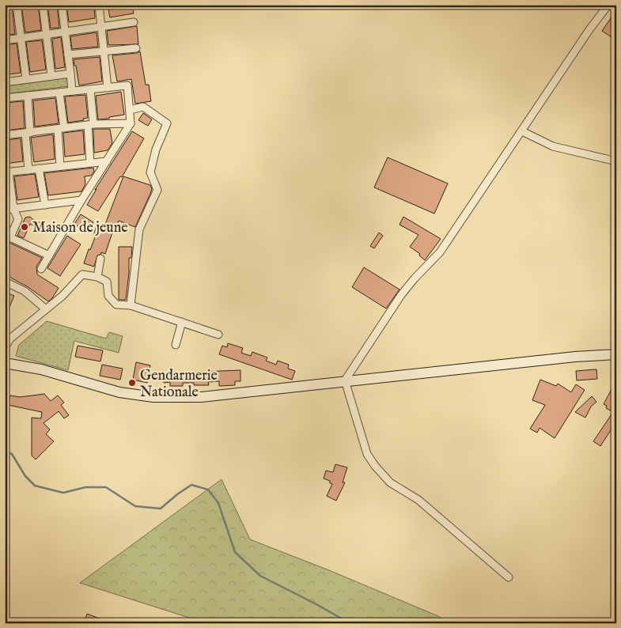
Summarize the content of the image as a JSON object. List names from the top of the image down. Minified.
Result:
{"places":["Maison de jeune","Gendarmerie Nationale"]}
